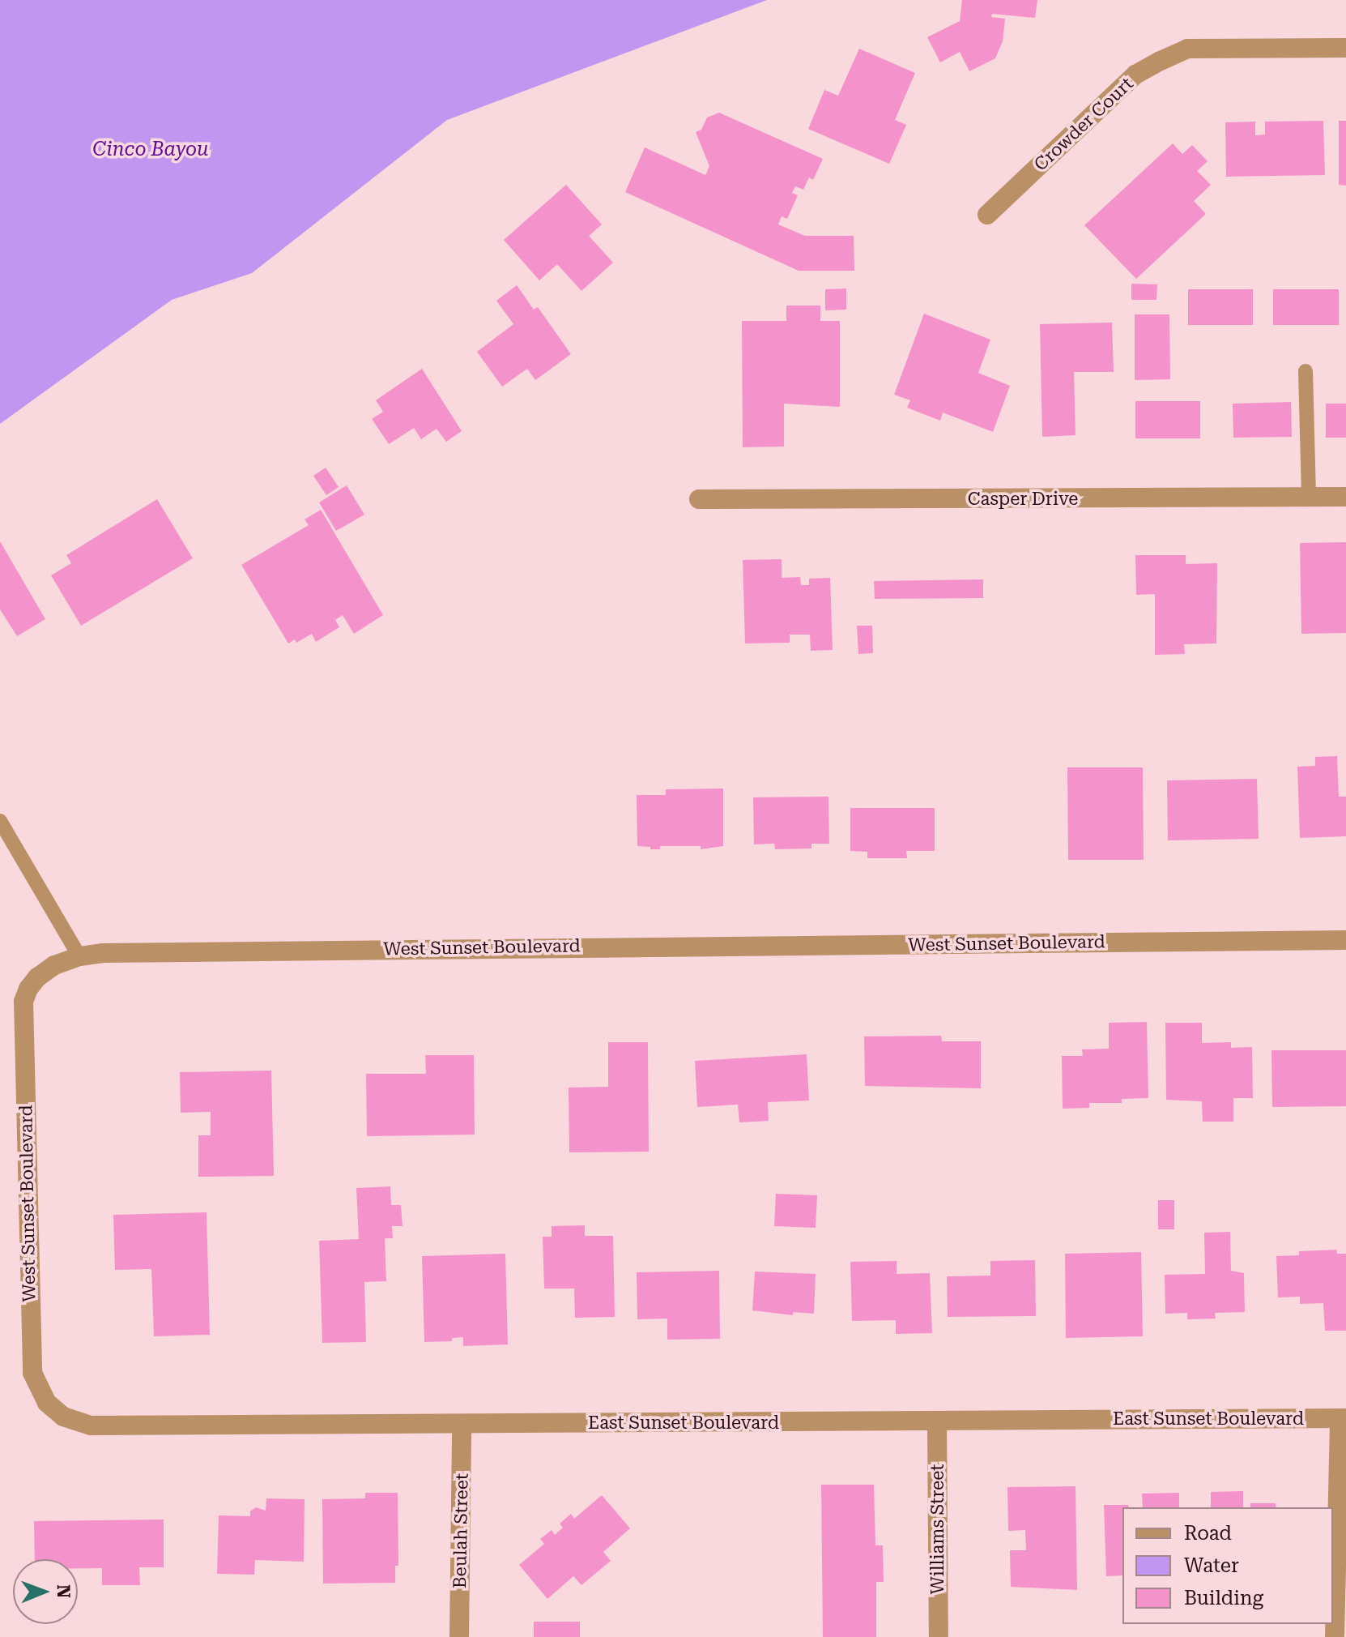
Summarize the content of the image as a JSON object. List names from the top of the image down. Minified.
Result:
{"streets":{"street":["Crowder Court","Casper Drive","West Sunset Boulevard","East Sunset Boulevard","Williams Street","Beulah Street"]},"crossings":[["West Sunset Boulevard","East Sunset Boulevard"],["East Sunset Boulevard","Williams Street"],["East Sunset Boulevard","Beulah Street"]],"water":["Cinco Bayou"],"legend":["Road","Water","Building"],"north":"right"}
